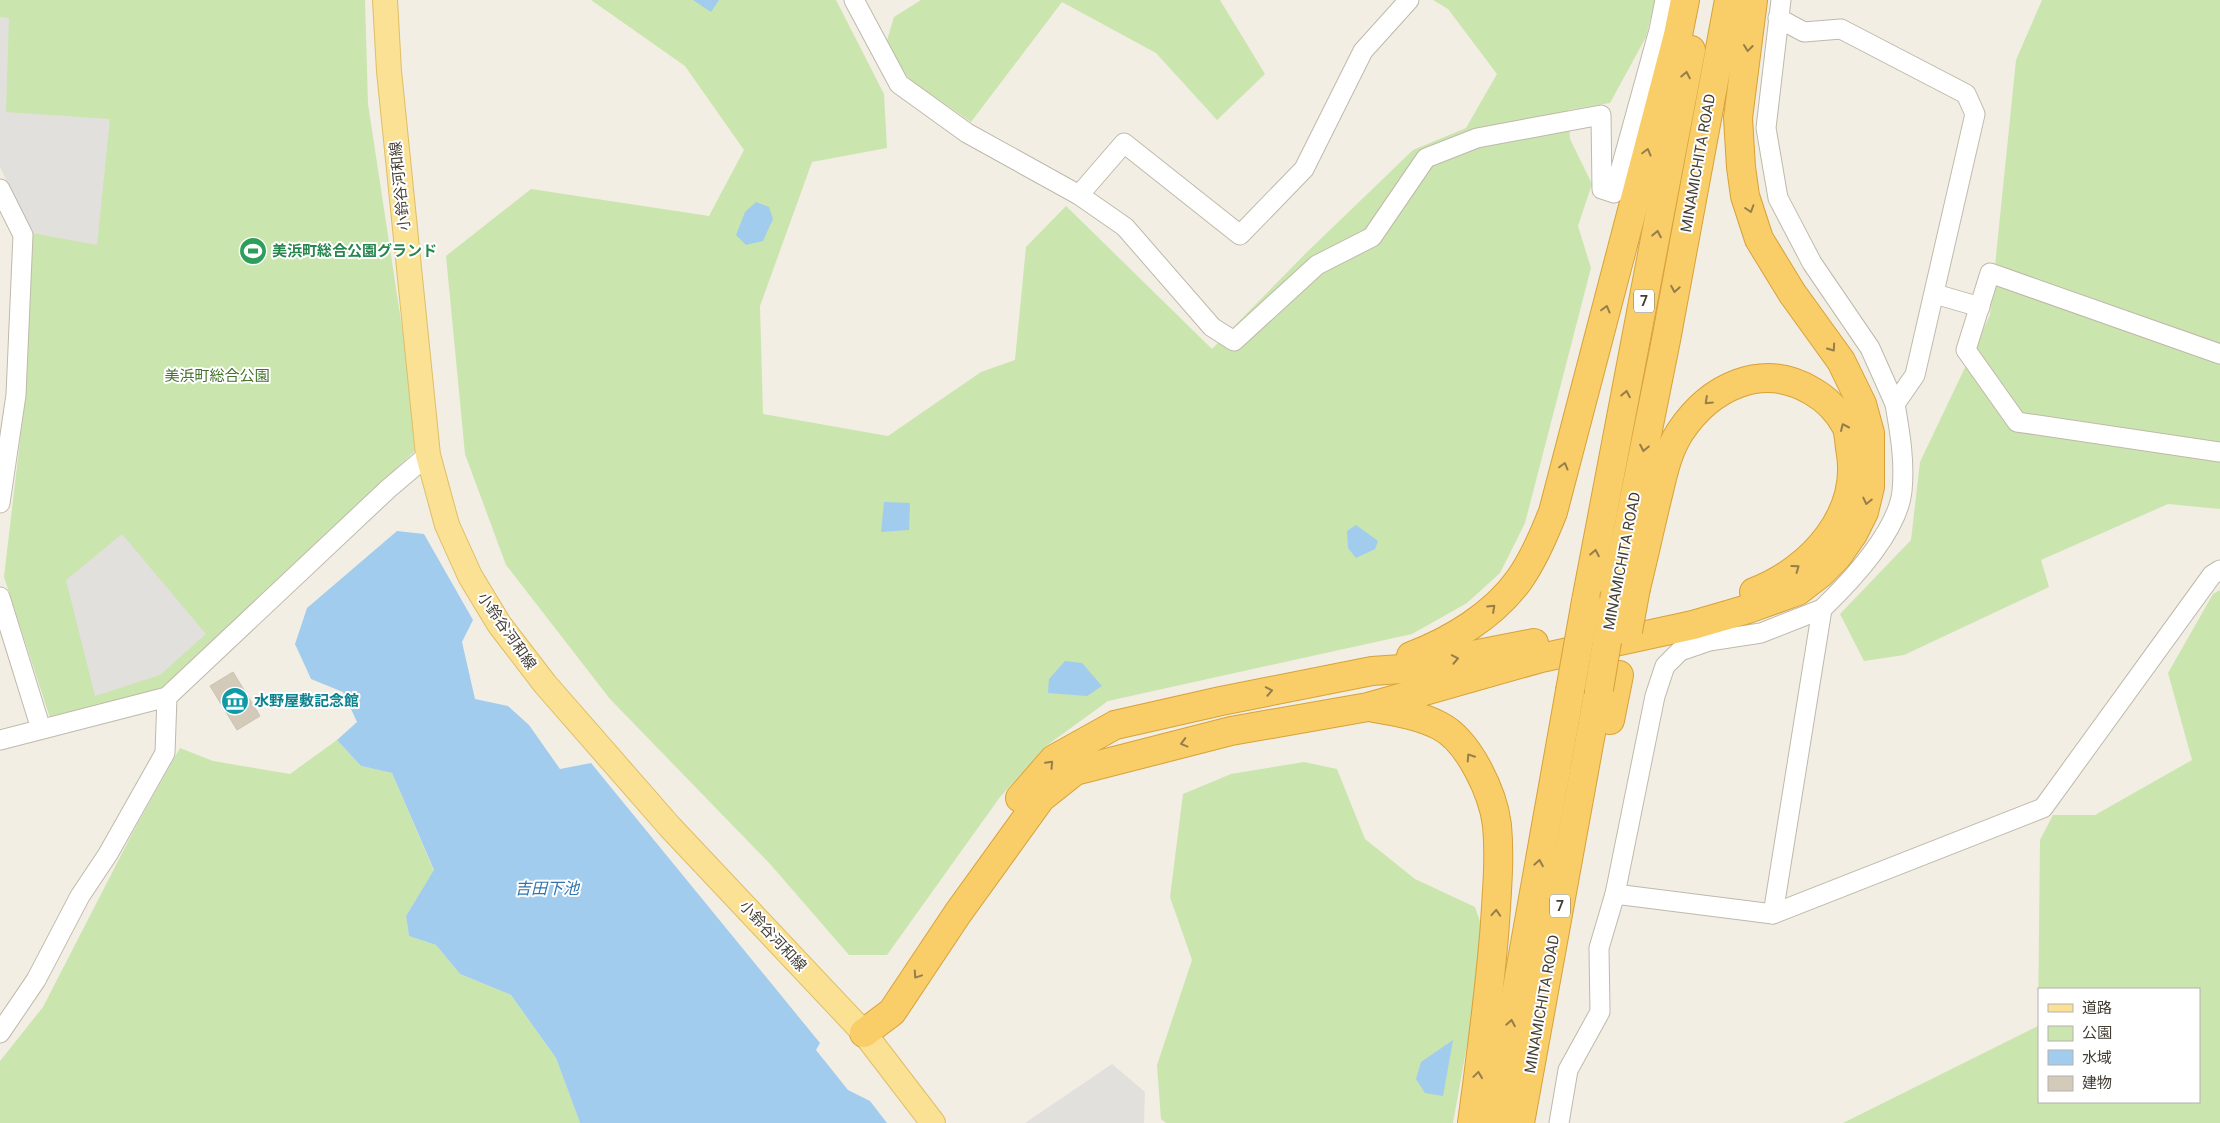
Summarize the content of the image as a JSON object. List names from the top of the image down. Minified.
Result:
{"streets":{"highway":["MINAMICHITA ROAD","7"],"main road":["小鈴谷河和線"]},"water":["吉田下池"],"parks":["美浜町総合公園"],"places":{"sports":["美浜町総合公園グランド"],"museum":["水野屋敷記念館"]},"legend":["道路","公園","水域","建物"]}
